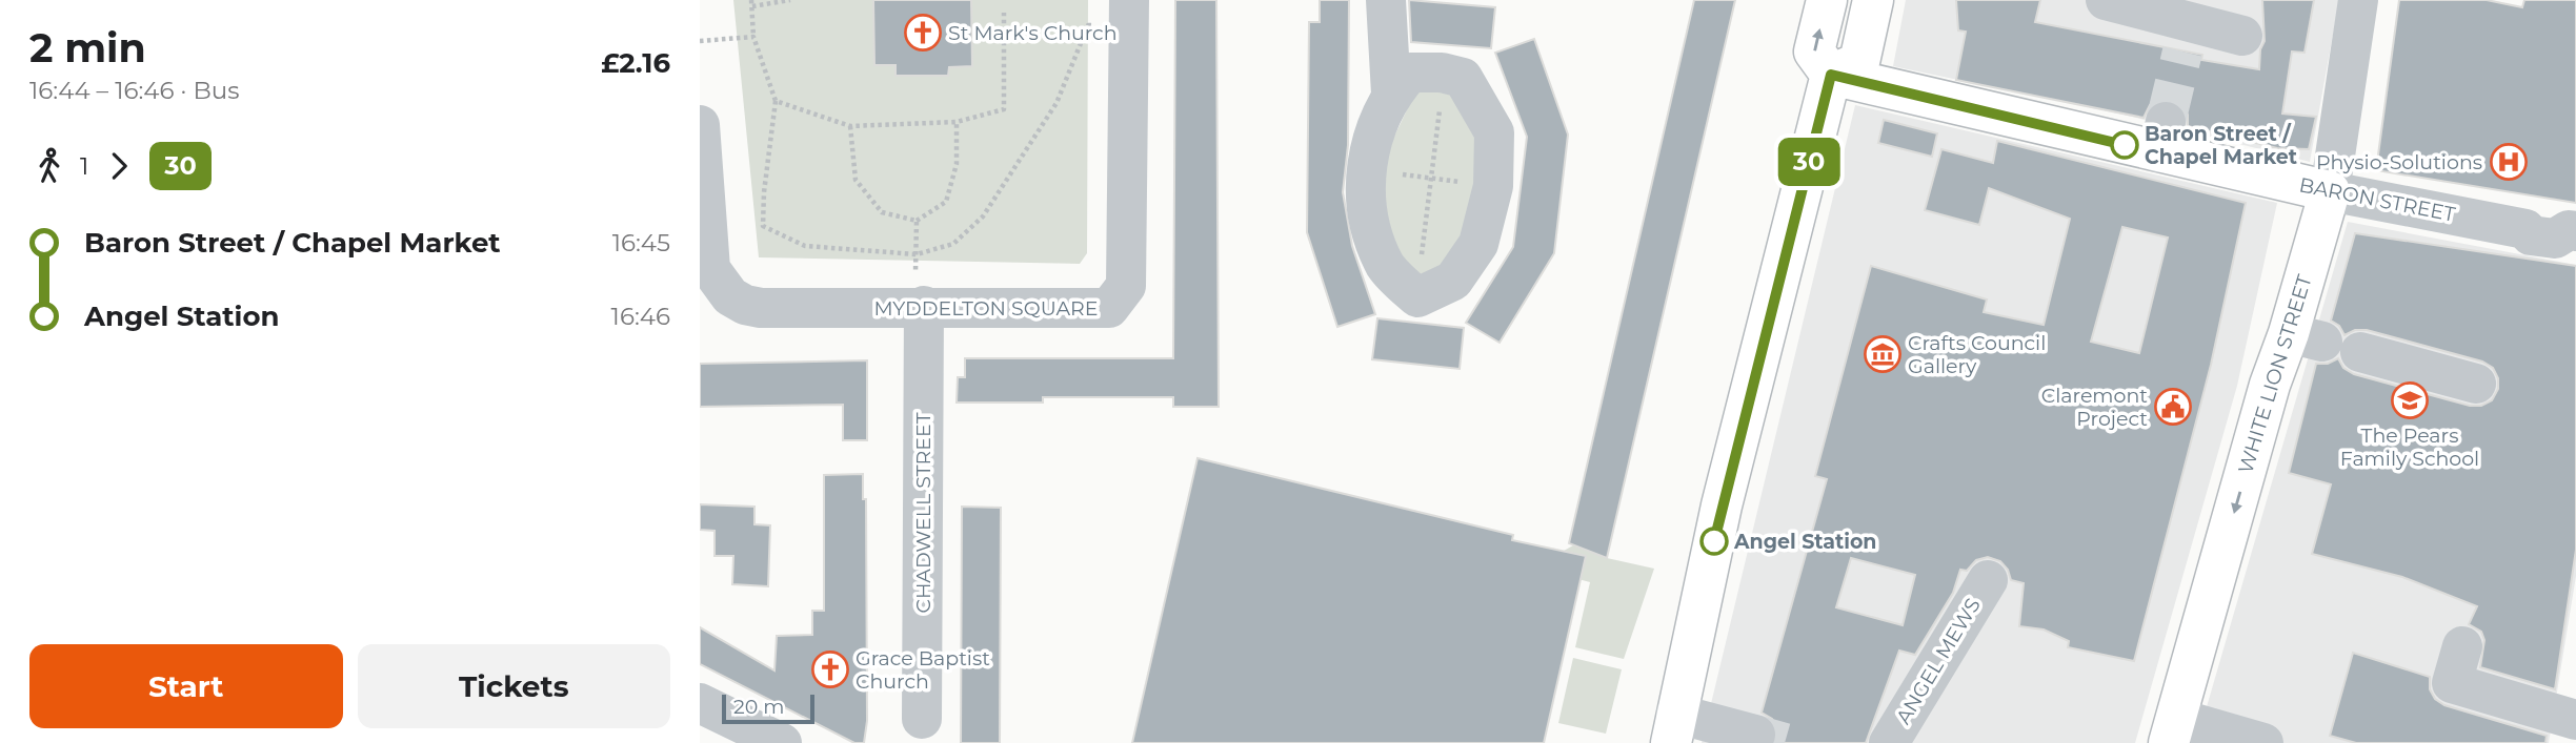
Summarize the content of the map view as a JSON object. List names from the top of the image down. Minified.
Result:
{"streets":{"highway":["BARON STREET","WHITE LION STREET"],"street":["MYDDELTON SQUARE","CHADWELL STREET","ANGEL MEWS"]},"crossings":[["BARON STREET","WHITE LION STREET"],["MYDDELTON SQUARE","CHADWELL STREET"]],"one_way":["WHITE LION STREET"],"places":{"church":["St Mark's Church","Grace Baptist Church"],"other":["Baron Street / Chapel Market","Angel Station"],"hospital":["Physio-Solutions"],"museum":["Crafts Council Gallery"],"school or university":["The Pears Family School"],"public building":["Claremont Project"]},"lines":["bus line 30"],"scale_bar":"20 m","page":{"heading":["2 min","16:44 – 16:46 · Bus","£2.16"],"on_map":"30","legs":["1","30"],"list":[{"name":"Baron Street / Chapel Market","value":"16:45"},{"name":"Angel Station","value":"16:46"}],"buttons":["Start","Tickets"],"scale":"20 m"}}
